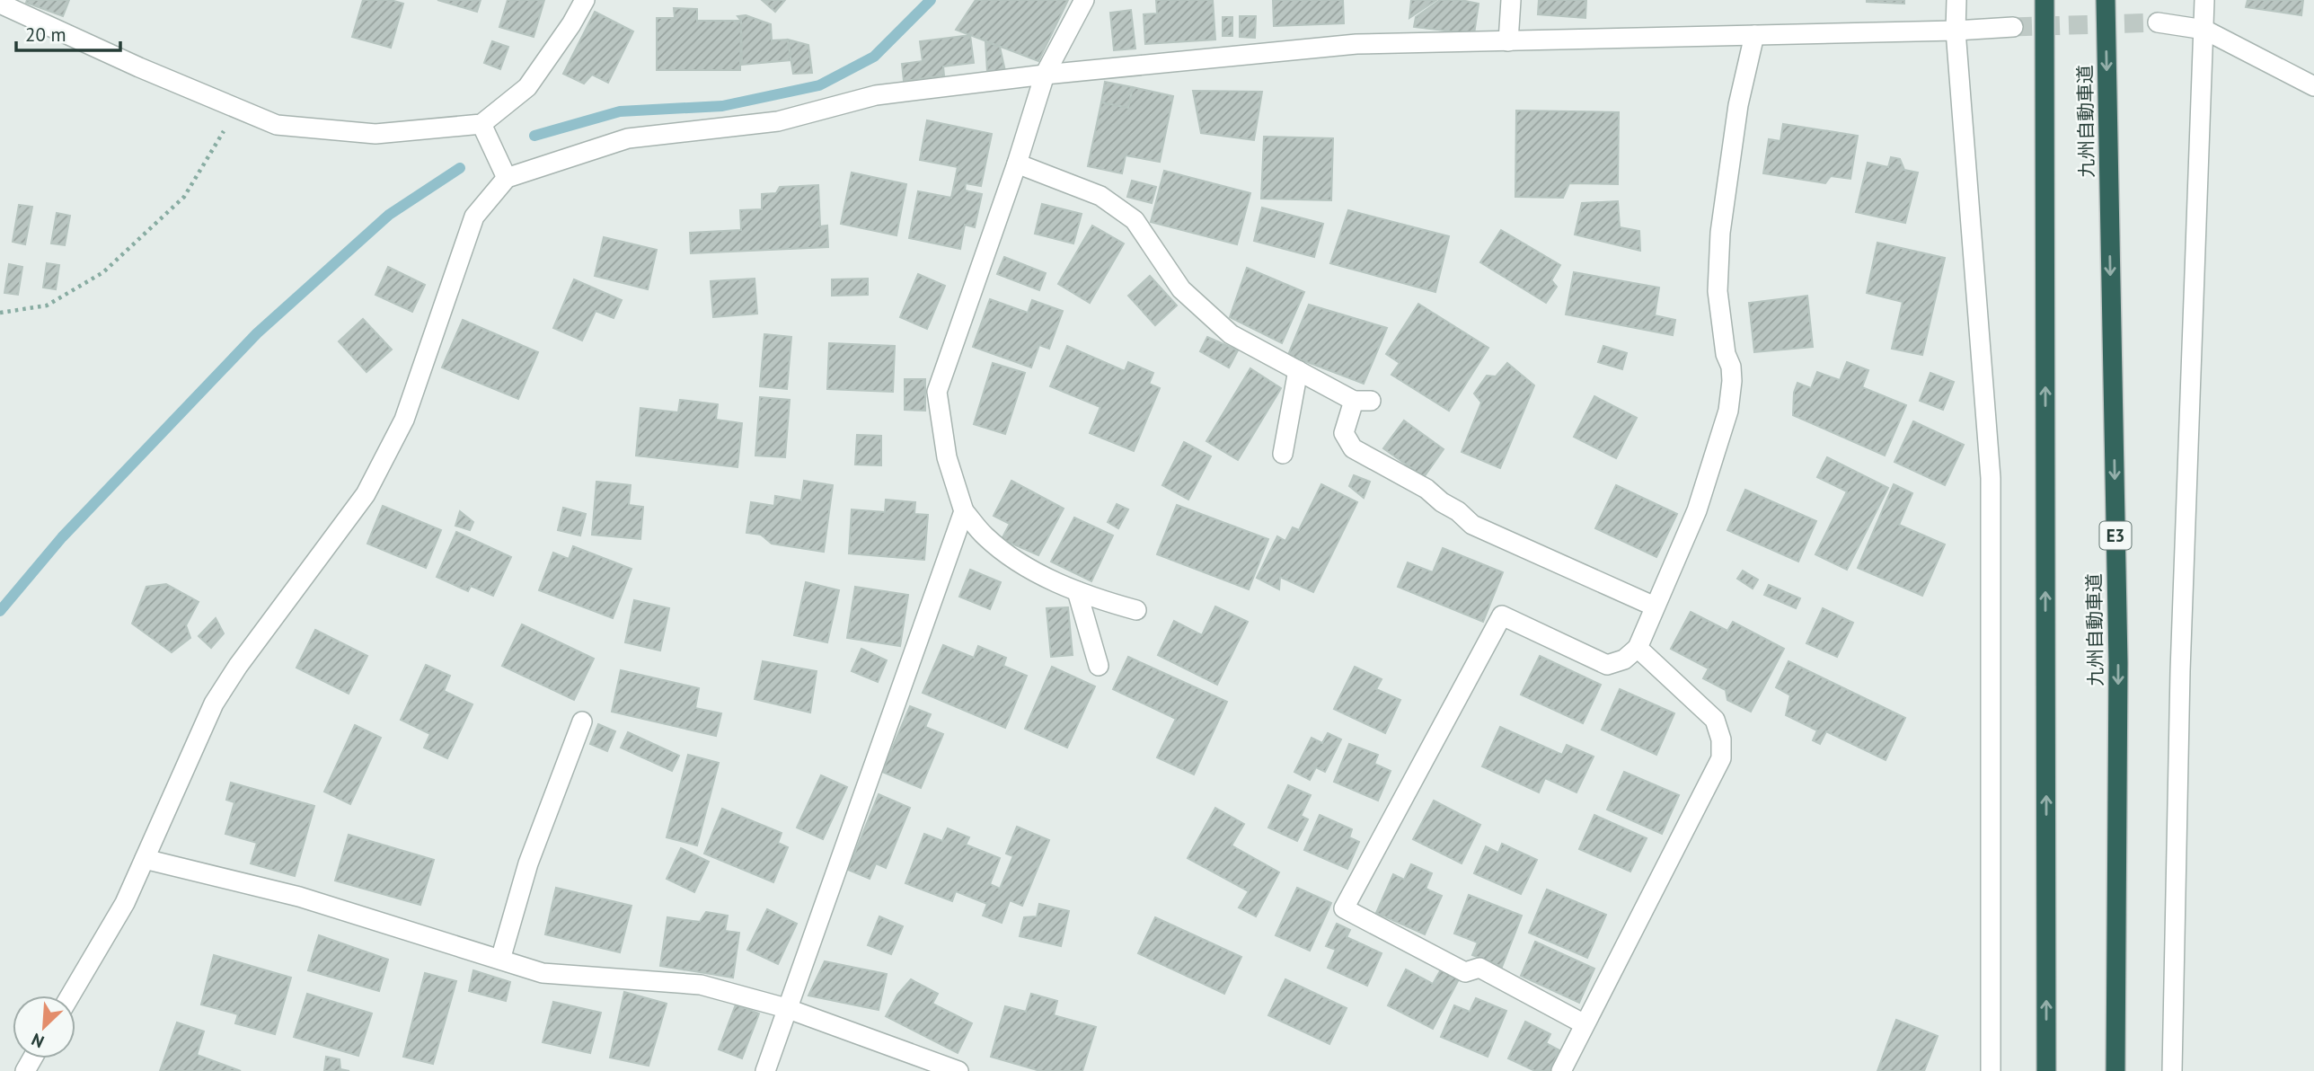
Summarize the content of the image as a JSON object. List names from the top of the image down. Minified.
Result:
{"streets":{"highway":["九州自動車道","E3"]},"scale_bar":"20 m","north":"bottom left"}
